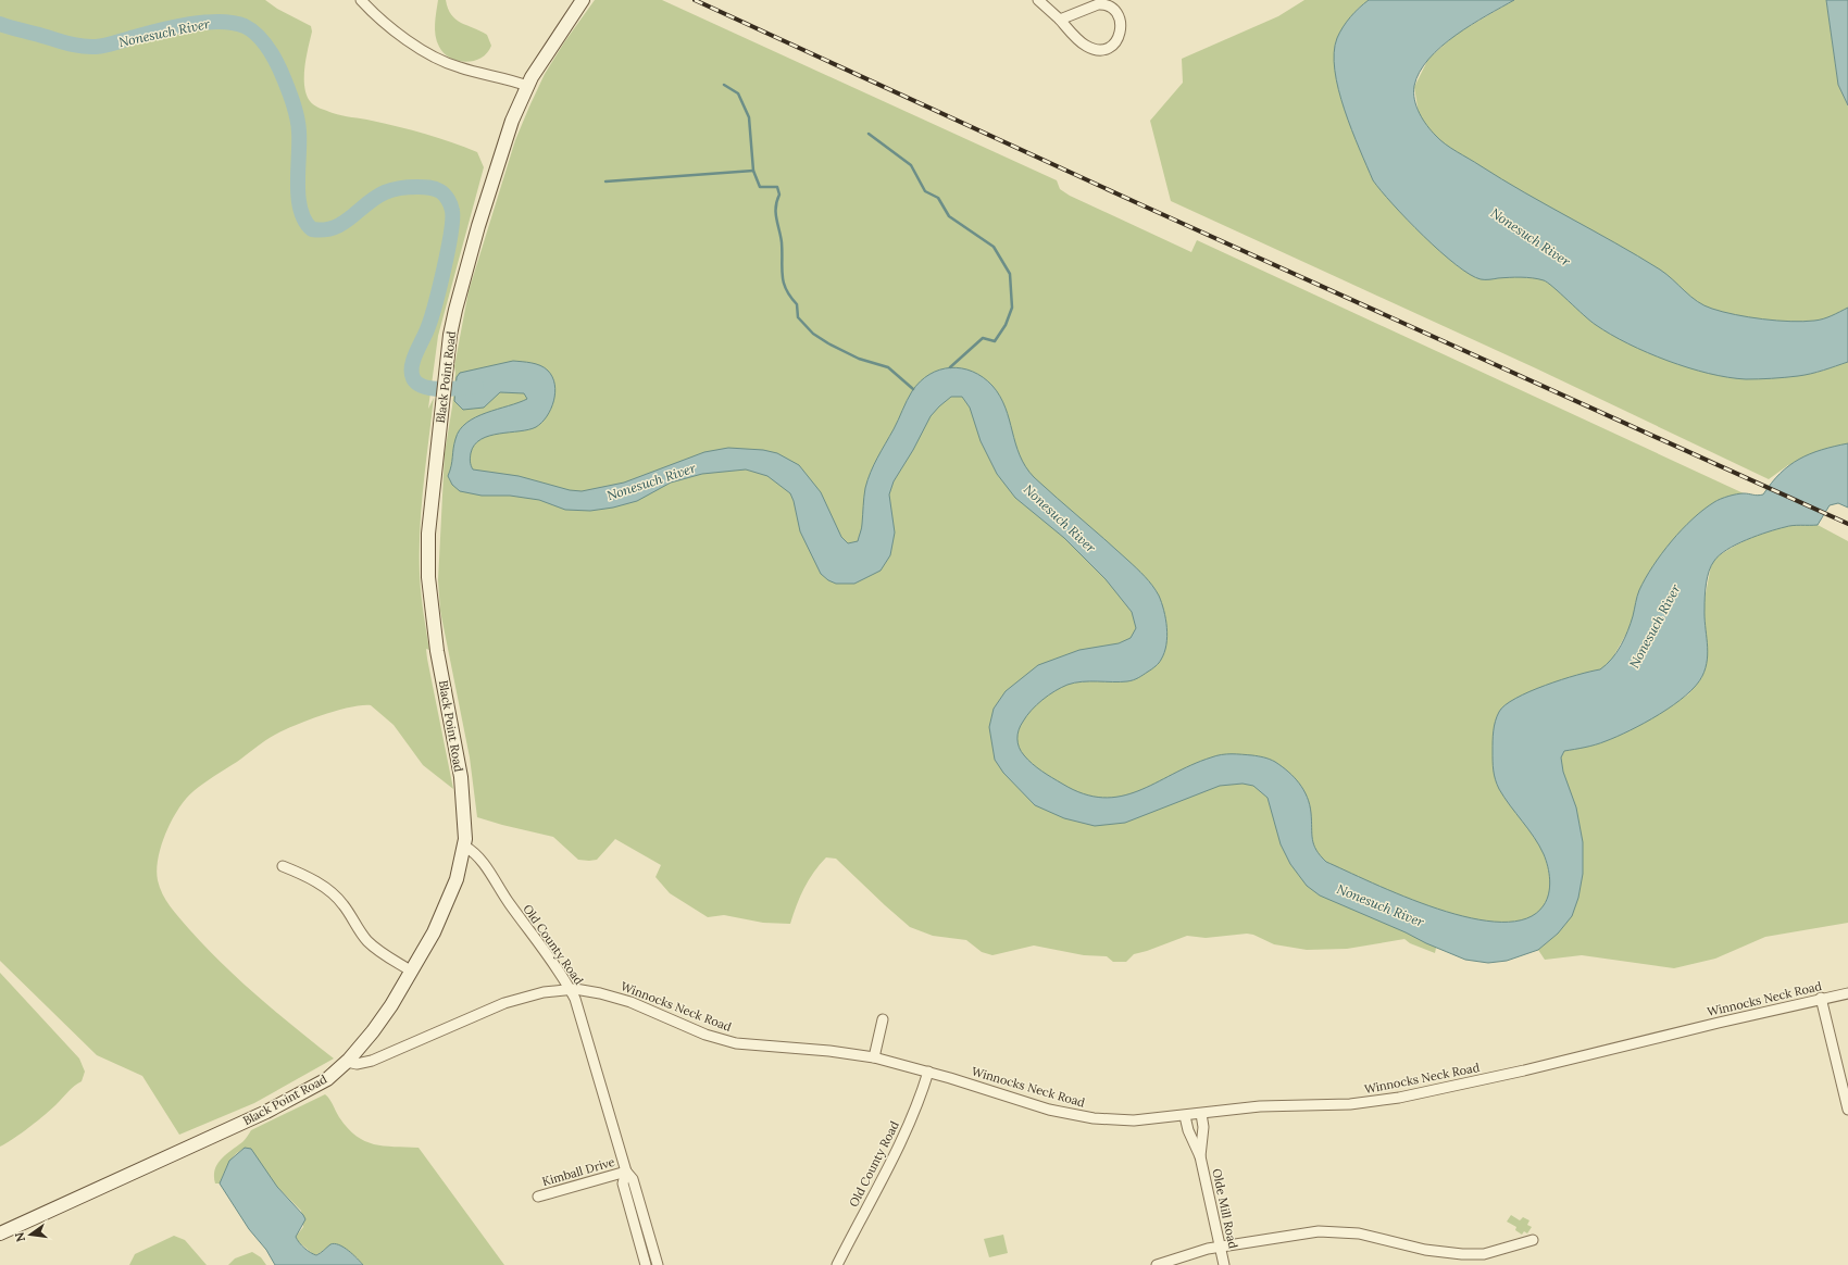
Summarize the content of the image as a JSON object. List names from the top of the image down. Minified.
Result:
{"streets":{"main road":["Black Point Road"],"street":["Old County Road","Winnocks Neck Road","Kimball Drive","Olde Mill Road"]},"crossings":[["Black Point Road","Old County Road"],["Black Point Road","Winnocks Neck Road"],["Old County Road","Winnocks Neck Road"],["Old County Road","Kimball Drive"],["Winnocks Neck Road","Olde Mill Road"]],"water":["Nonesuch River"],"north":"left"}
